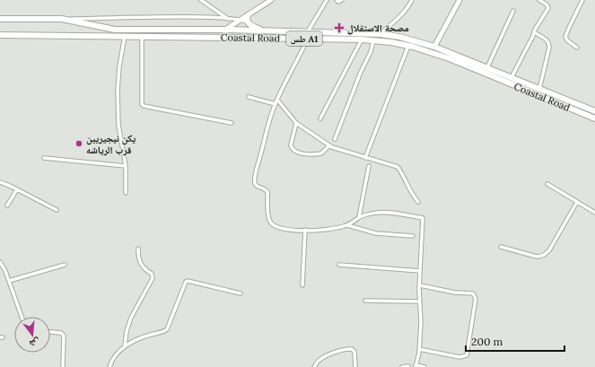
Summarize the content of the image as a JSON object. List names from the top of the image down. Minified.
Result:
{"streets":{"highway":["Coastal Road","طس A1"]},"places":{"health":["مصحة الاستقلال"],"other":["يكن نيجيريين قرب الرياشه"]},"scale_bar":"200 m","north":"bottom"}
